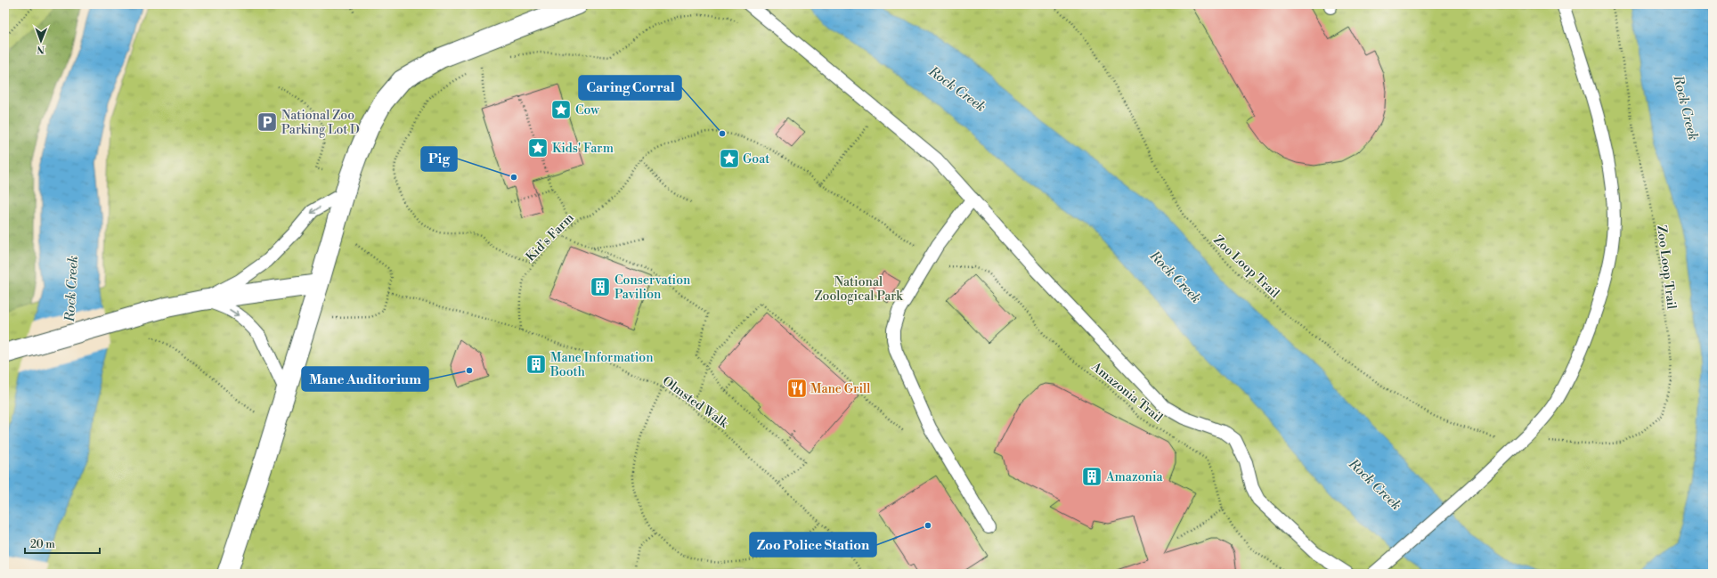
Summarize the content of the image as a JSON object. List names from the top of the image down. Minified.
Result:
{"streets":{"path":["Kid's Farm","Zoo Loop Trail","Amazonia Trail","Olmsted Walk"]},"crossings":[["Kid's Farm","Olmsted Walk"]],"water":["Rock Creek"],"parks":["National Zoological Park"],"places":{"place":["Cow","Kids' Farm","Goat"],"parking":["National Zoo Parking Lot D"],"other":["Caring Corral","Pig","Mane Auditorium","Zoo Police Station"],"building":["Conservation Pavilion","Mane Information Booth","Amazonia"],"restaurant":["Mane Grill"]},"scale_bar":"20 m","north":"bottom"}
